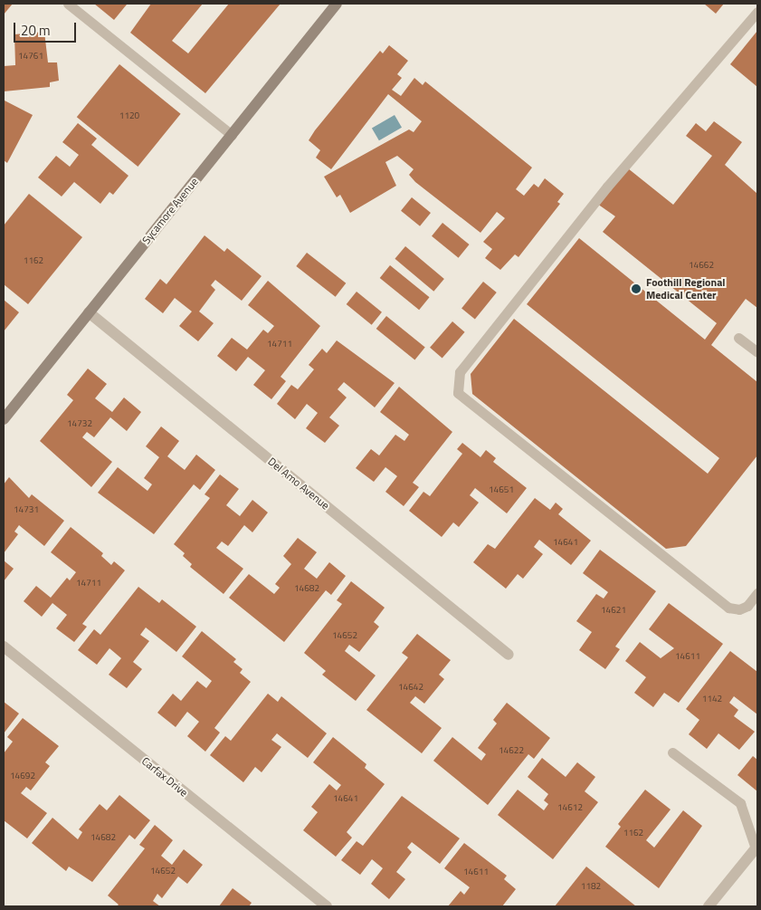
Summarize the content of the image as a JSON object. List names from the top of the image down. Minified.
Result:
{"streets":{"street":["Sycamore Avenue","Del Amo Avenue","Carfax Drive"]},"crossings":[["Sycamore Avenue","Del Amo Avenue"]],"places":["Foothill Regional Medical Center"],"house_numbers":["14761","1120","1162","14662","14711","14732","14651","14731","14641","14711","14682","14621","14652","14611","14642","1142","14622","14692","14641","14612","1162","14682","14652","14611","1182"],"scale_bar":"20 m"}
